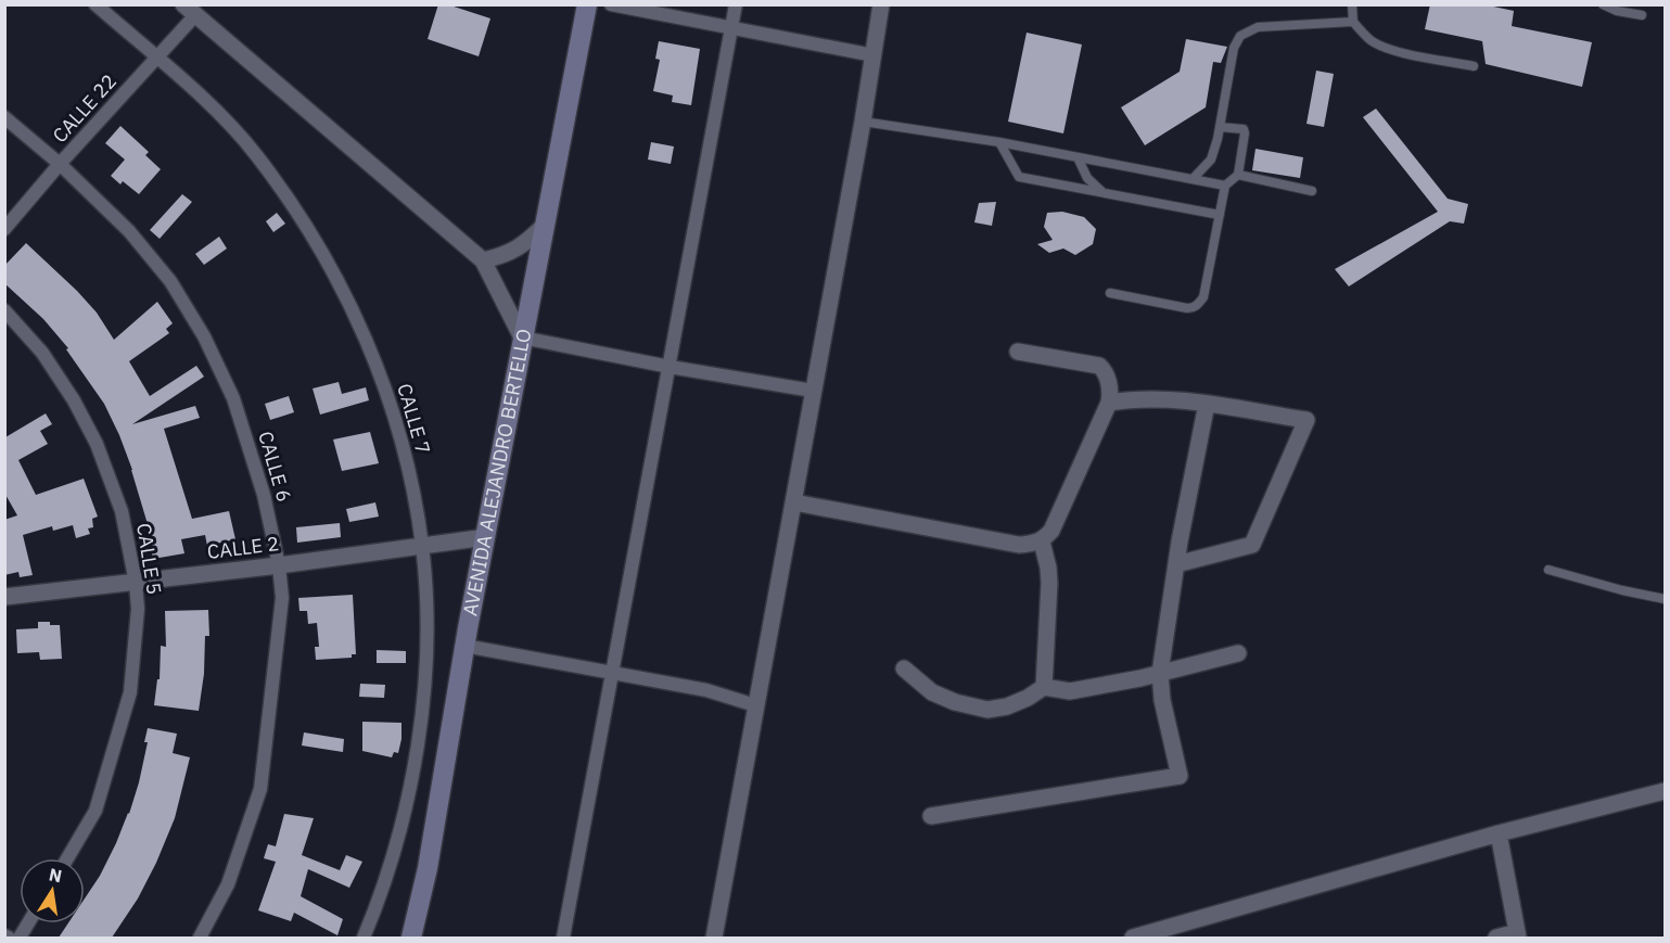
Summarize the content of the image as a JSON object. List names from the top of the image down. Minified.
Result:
{"streets":{"main road":["AVENIDA ALEJANDRO BERTELLO"],"street":["CALLE 22","CALLE 7","CALLE 6","CALLE 2","CALLE 5"]},"crossings":[["CALLE 22","CALLE 7"],["CALLE 22","CALLE 6"],["CALLE 7","CALLE 2"],["CALLE 6","CALLE 2"],["AVENIDA ALEJANDRO BERTELLO","CALLE 2"],["CALLE 2","CALLE 5"]],"north":"top"}
